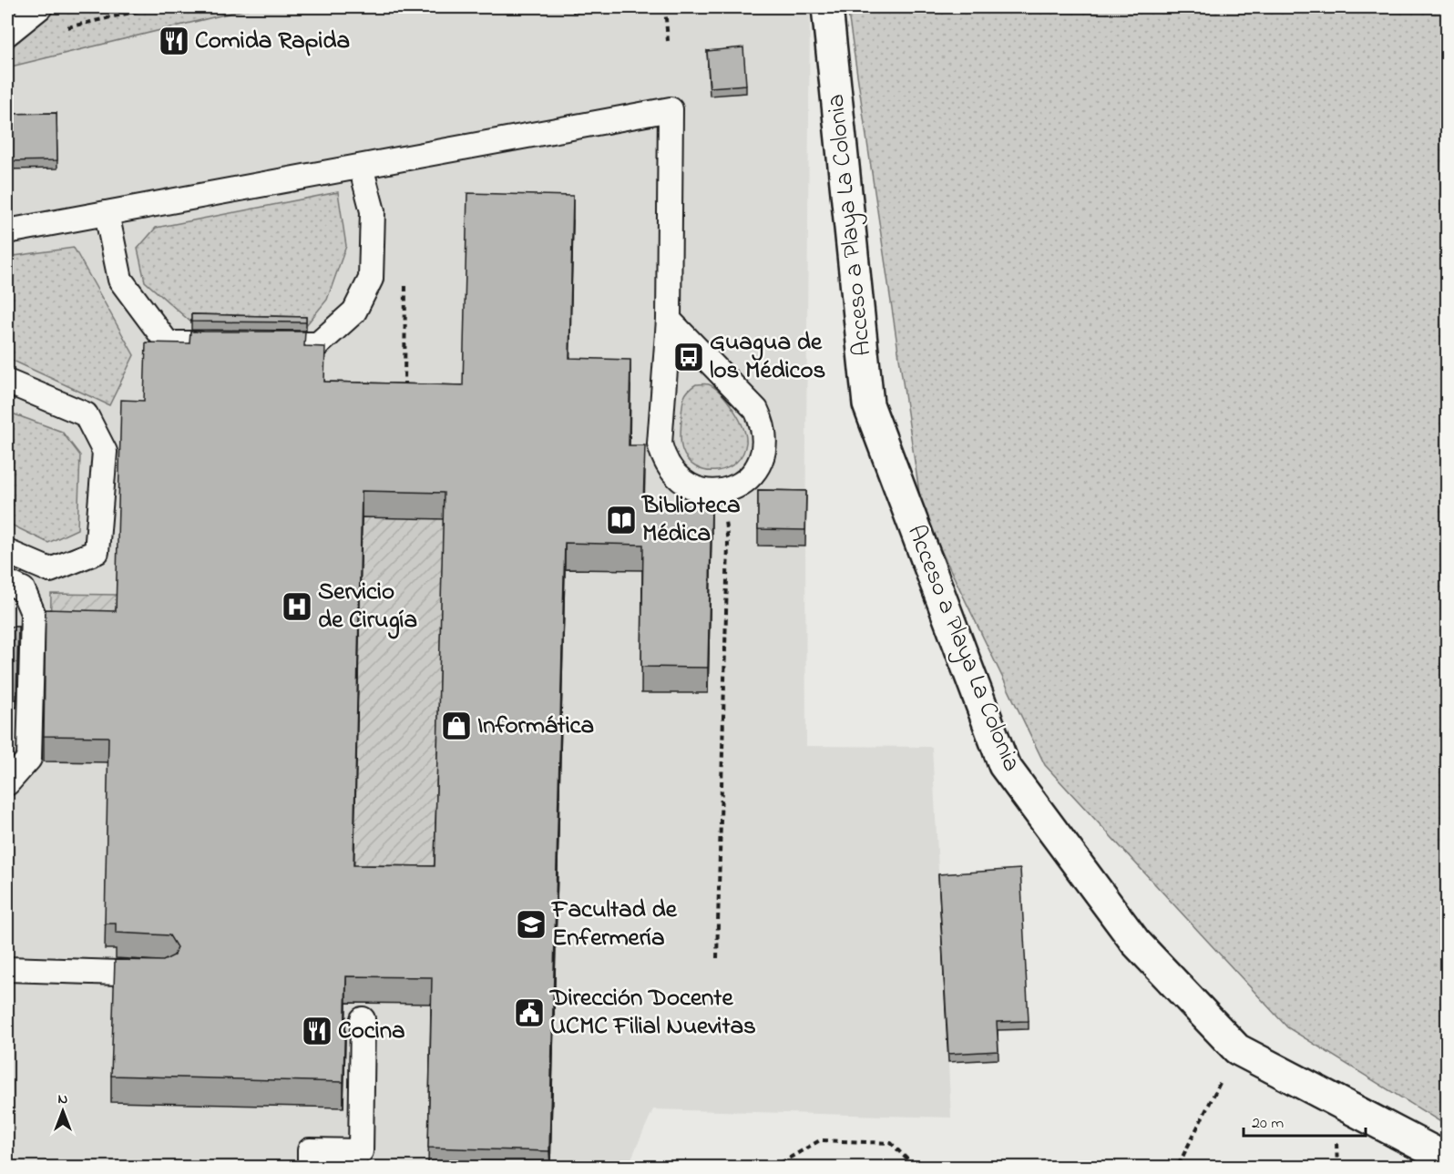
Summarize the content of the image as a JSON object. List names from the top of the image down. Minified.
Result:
{"streets":{"street":["Acceso a Playa La Colonia"]},"places":{"restaurant":["Comida Rapida","Cocina"],"bus stop":["Guagua de los Médicos"],"library":["Biblioteca Médica"],"hospital":["Servicio de Cirugía"],"shop":["Informática"],"school or university":["Facultad de Enfermería"],"public building":["Dirección Docente UCMC Filial Nuevitas"]},"scale_bar":"20 m","north":"top"}
